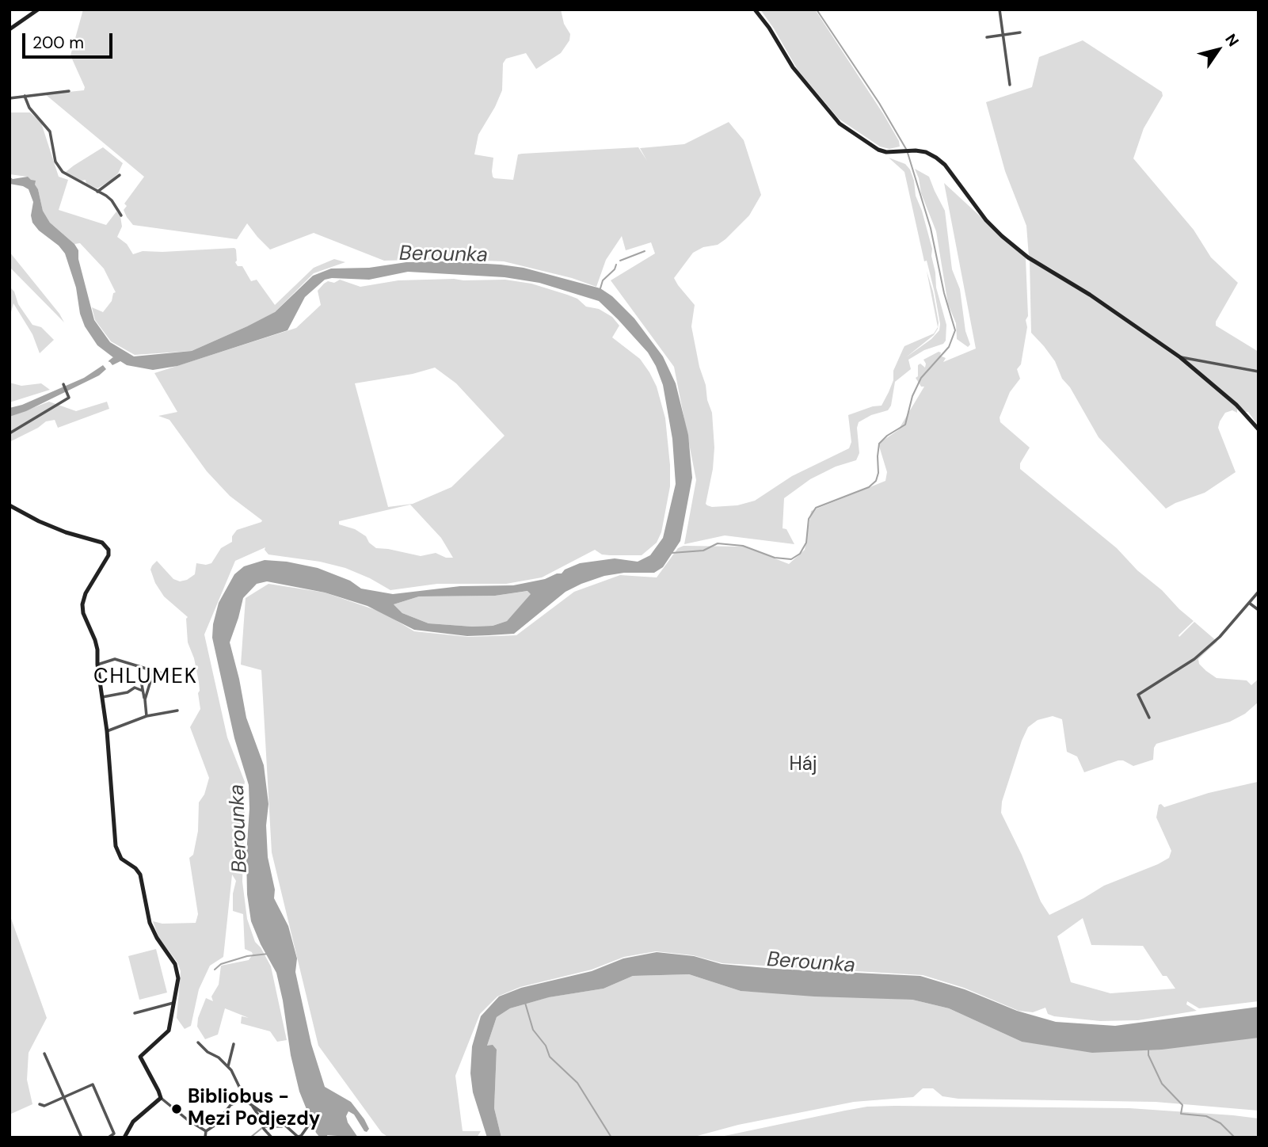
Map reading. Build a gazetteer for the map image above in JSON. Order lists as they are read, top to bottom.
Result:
{
  "districts": ["CHLUMEK"],
  "water": ["Berounka"],
  "parks": ["Háj"],
  "places": ["Bibliobus - Mezi Podjezdy"],
  "scale_bar": "200 m",
  "north": "top right"
}
